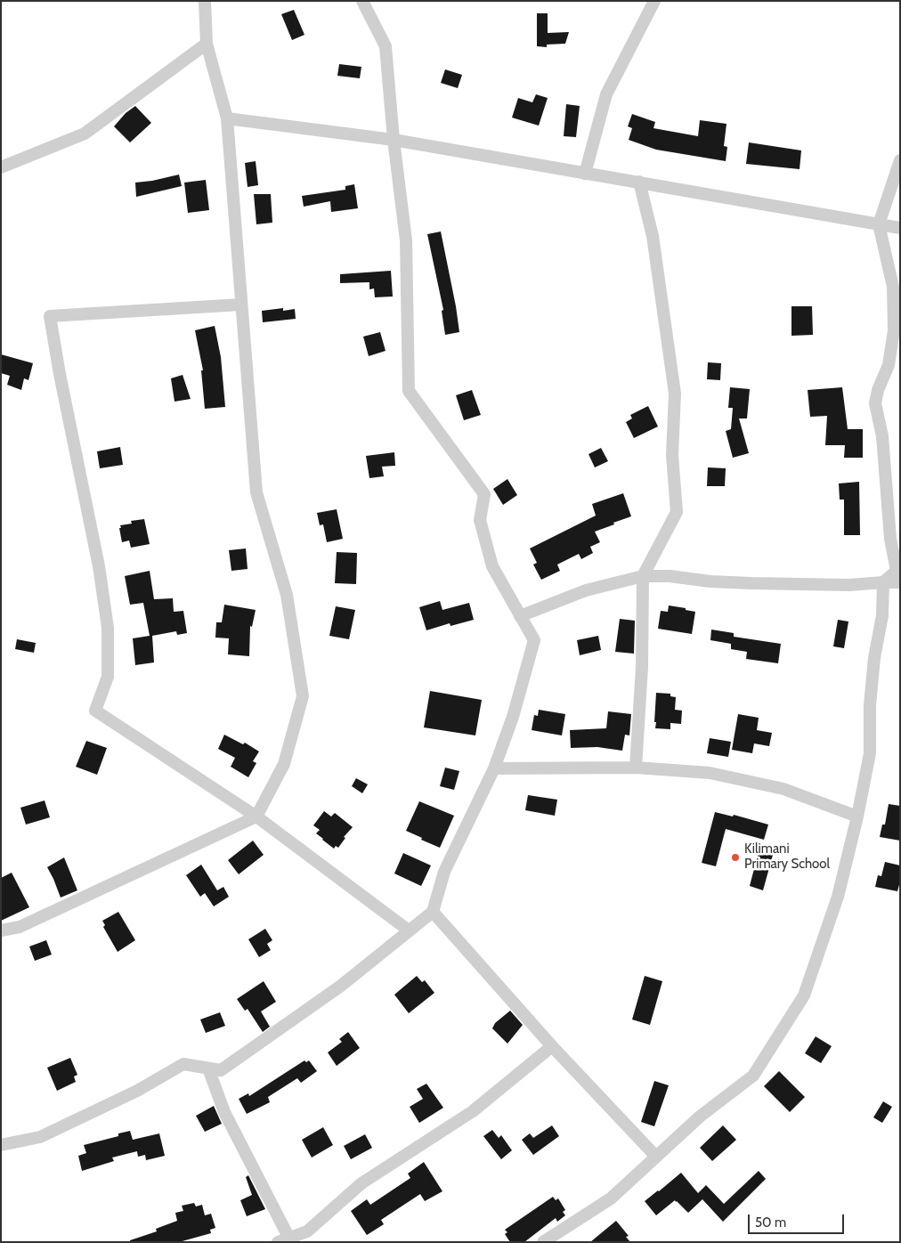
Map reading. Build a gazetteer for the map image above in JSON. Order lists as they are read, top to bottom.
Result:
{
  "places": ["Kilimani Primary School"],
  "scale_bar": "50 m"
}
